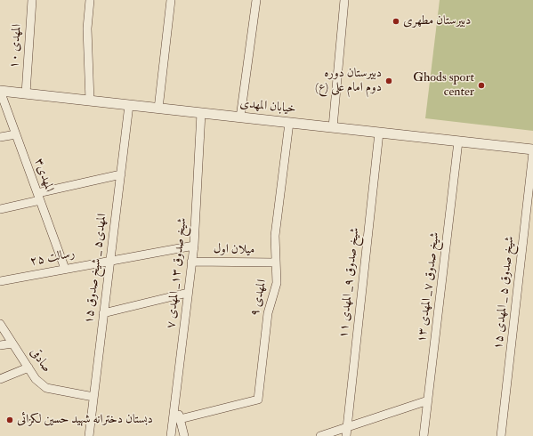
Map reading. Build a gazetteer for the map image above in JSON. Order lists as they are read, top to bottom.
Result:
{
  "streets": {
    "street": [
      "المهدی ۱۰",
      "خیابان المهدی",
      "المهدی۳",
      "میلان اول",
      "رسالت ۲۵",
      "المهدی۵ _ شیخ صدوق ۱۵",
      "شیخ صدوق ۱۳_ المهدی ۷",
      "شیخ صدوق ۹_ المهدی ۱۱",
      "شیخ صدوق ۷_ المهدی ۱۳",
      "شیخ صدوق ۵ _ المهدی ۱۵",
      "المهدی ۹",
      "صادقی"
    ]
  },
  "crossings": [
    ["المهدی ۱۰", "خیابان المهدی"],
    ["خیابان المهدی", "المهدی۳"],
    ["خیابان المهدی", "المهدی۵ _ شیخ صدوق ۱۵"],
    ["خیابان المهدی", "شیخ صدوق ۱۳_ المهدی ۷"],
    ["خیابان المهدی", "شیخ صدوق ۹_ المهدی ۱۱"],
    ["خیابان المهدی", "شیخ صدوق ۷_ المهدی ۱۳"],
    ["خیابان المهدی", "شیخ صدوق ۵ _ المهدی ۱۵"],
    ["خیابان المهدی", "المهدی ۹"],
    ["المهدی۳", "رسالت ۲۵"],
    ["میلان اول", "شیخ صدوق ۱۳_ المهدی ۷"],
    ["میلان اول", "المهدی ۹"],
    ["رسالت ۲۵", "المهدی۵ _ شیخ صدوق ۱۵"],
    ["رسالت ۲۵", "شیخ صدوق ۱۳_ المهدی ۷"],
    ["المهدی۵ _ شیخ صدوق ۱۵", "صادقی"]
  ],
  "places": [
    "دبیرستان مطهری",
    "دبیرستان دوره دوم امام علی (ع)",
    "Ghods sport center",
    "دبستان دخترانه شهید حسین لکزائی"
  ]
}
